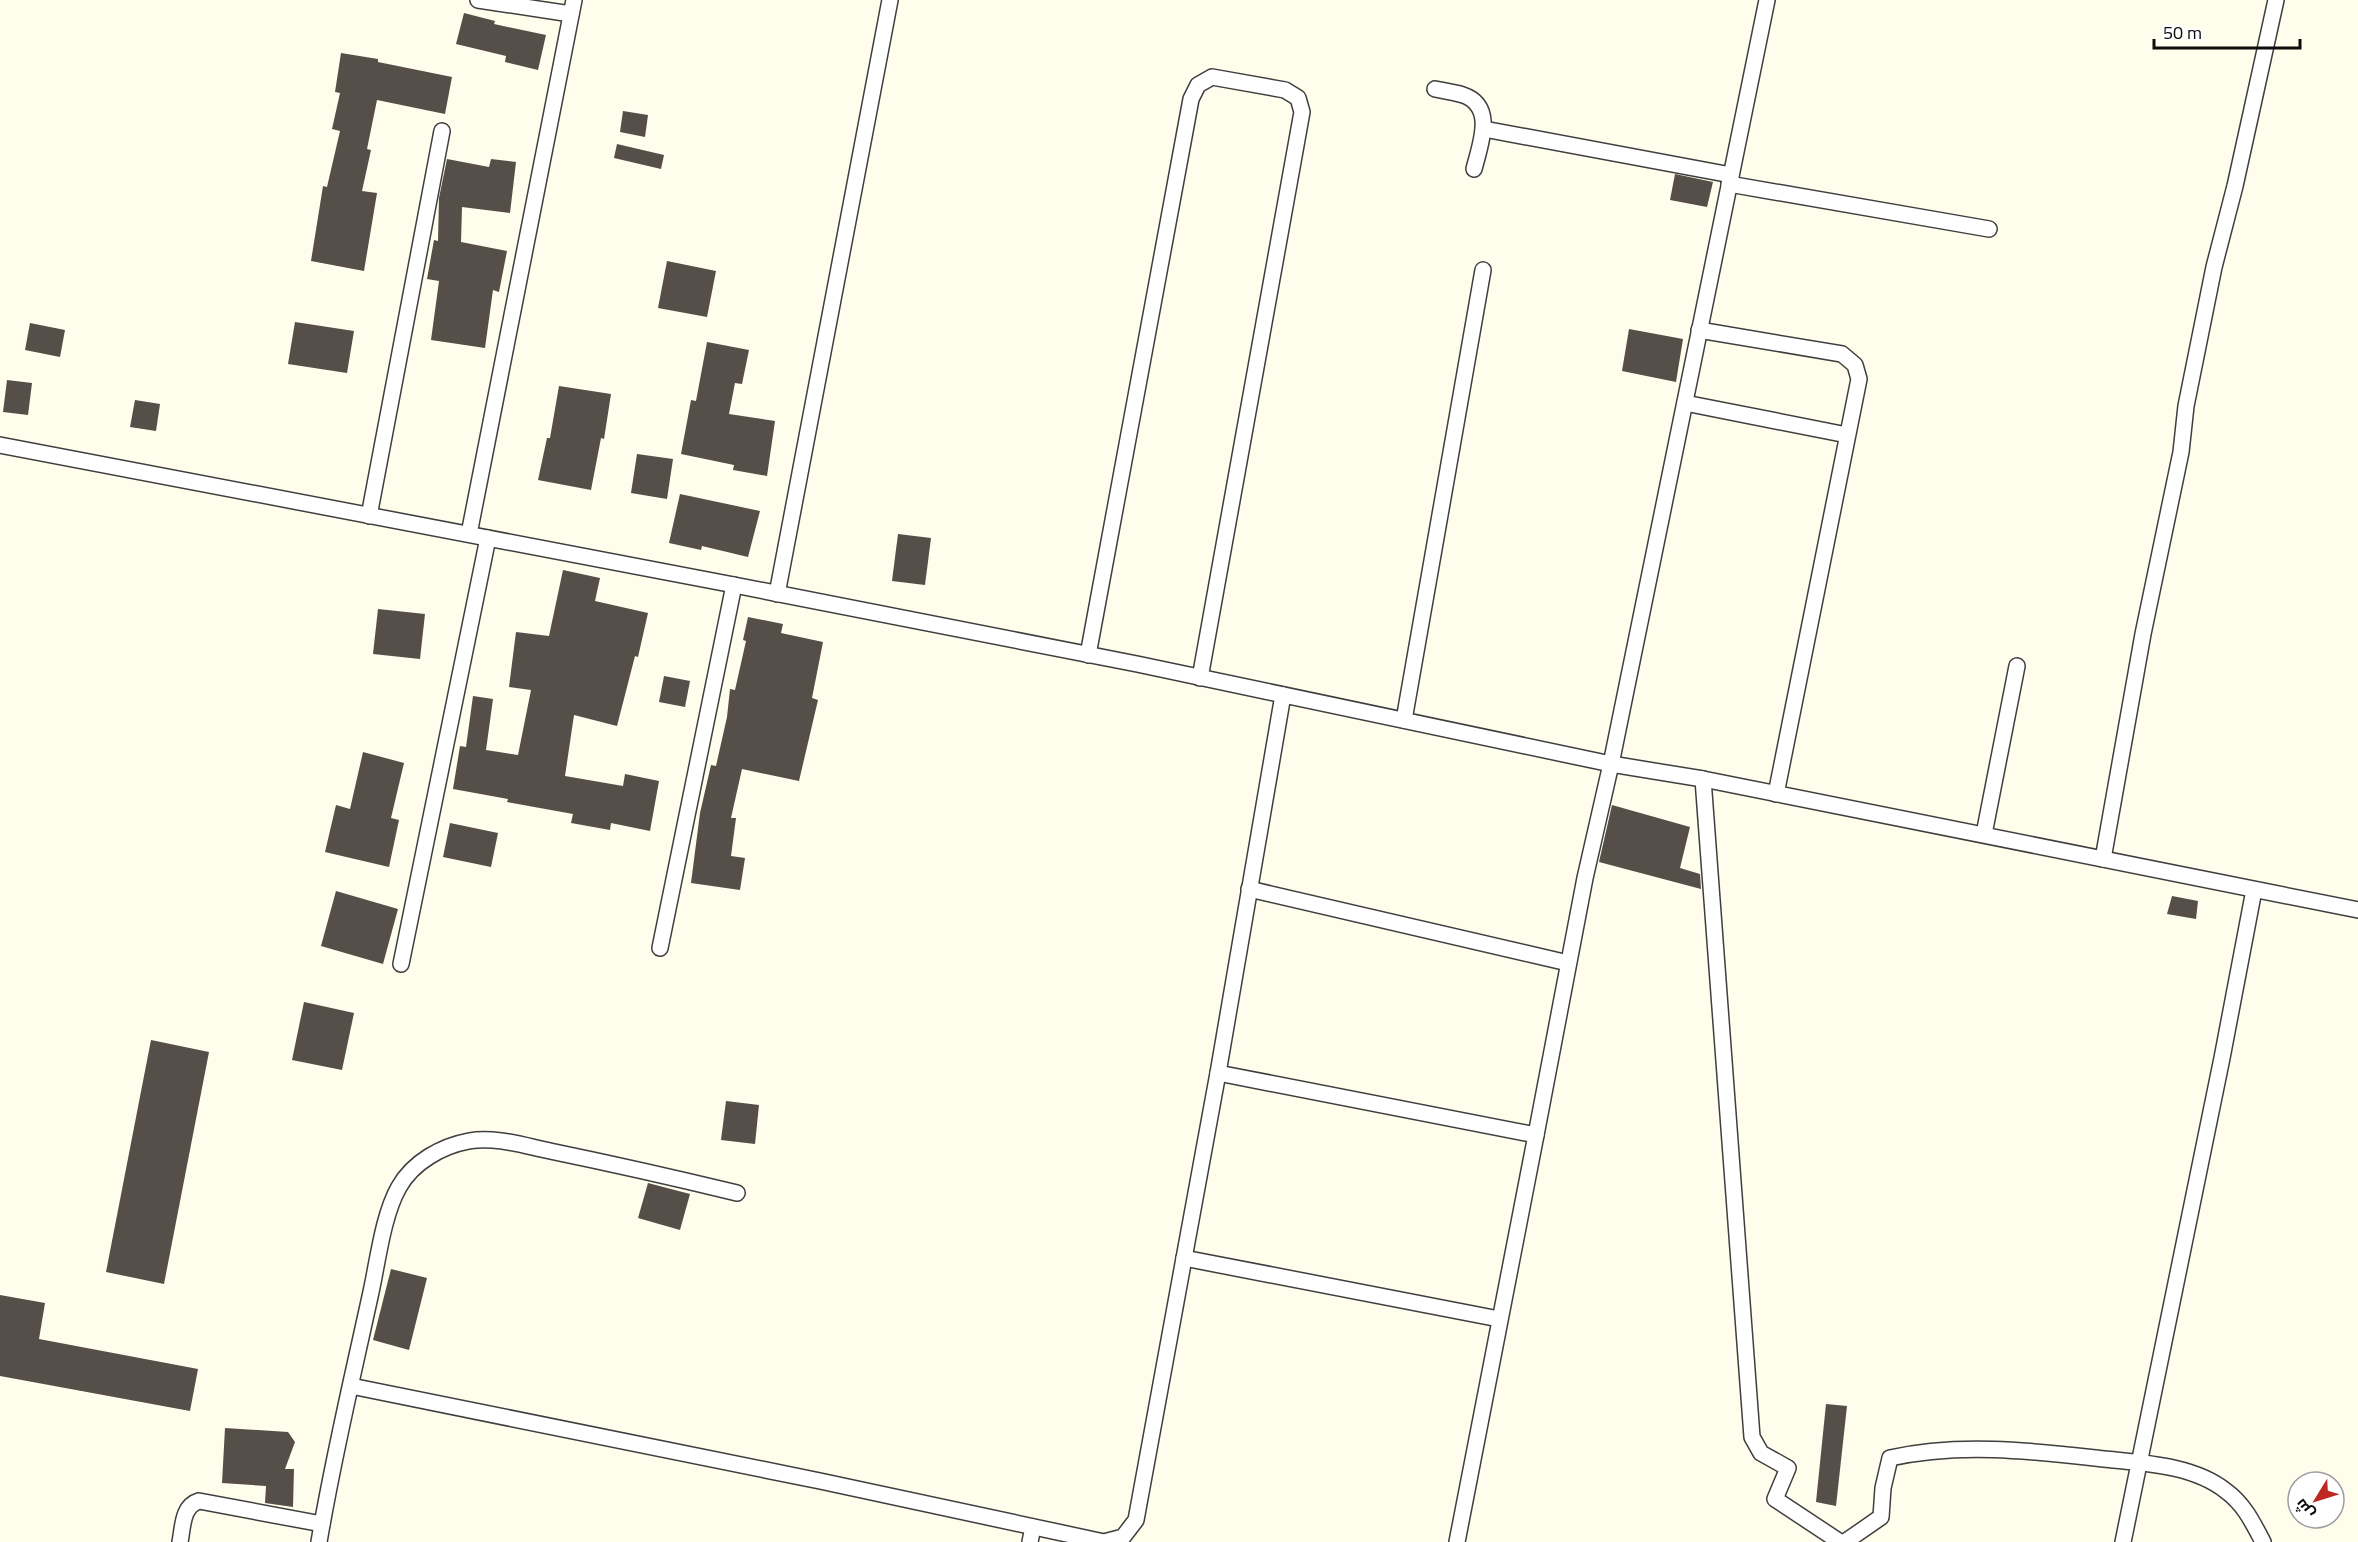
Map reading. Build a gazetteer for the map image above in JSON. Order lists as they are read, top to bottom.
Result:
{
  "scale_bar": "50 m",
  "north": "bottom left"
}
